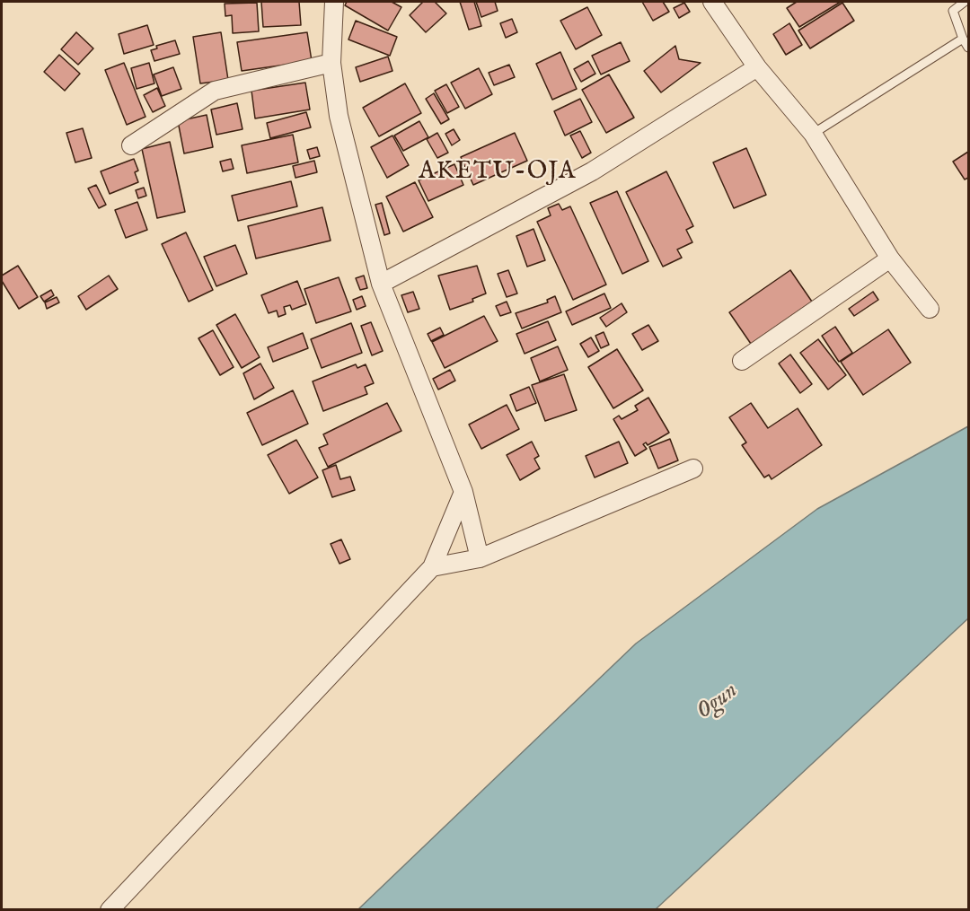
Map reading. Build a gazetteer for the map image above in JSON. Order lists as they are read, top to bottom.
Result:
{
  "districts": ["AKETU-OJA"],
  "water": ["Ogun"]
}
